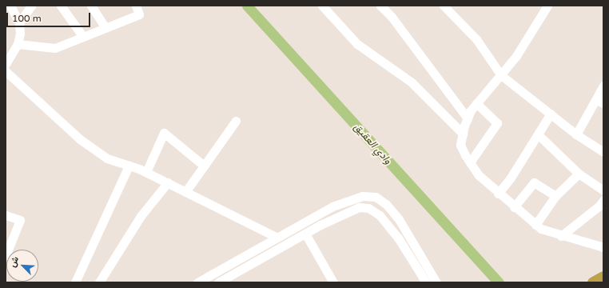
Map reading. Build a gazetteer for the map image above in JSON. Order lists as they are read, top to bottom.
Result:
{
  "water": ["وادي العقيق"],
  "scale_bar": "100 m",
  "north": "top left"
}
